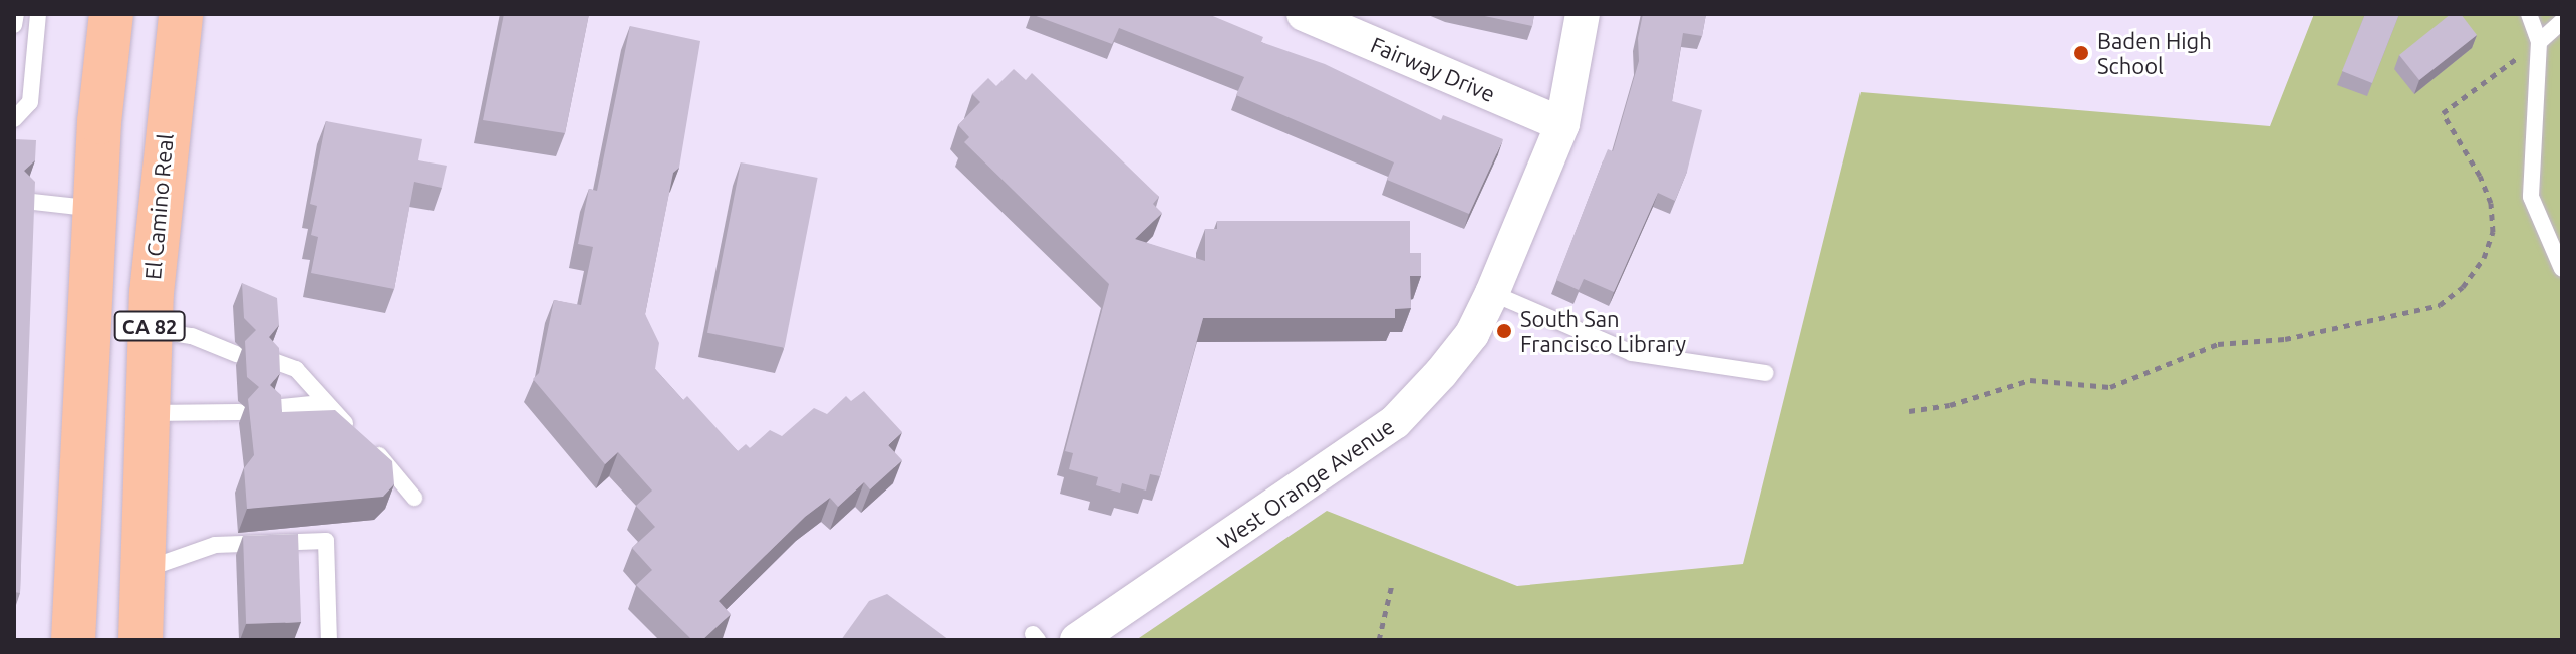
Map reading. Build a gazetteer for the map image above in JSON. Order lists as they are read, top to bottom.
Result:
{
  "streets": {
    "main road": ["El Camino Real", "CA 82"],
    "street": ["Fairway Drive", "West Orange Avenue"]
  },
  "crossings": [
    ["Fairway Drive", "West Orange Avenue"]
  ],
  "places": ["Baden High School", "South San Francisco Library"]
}
